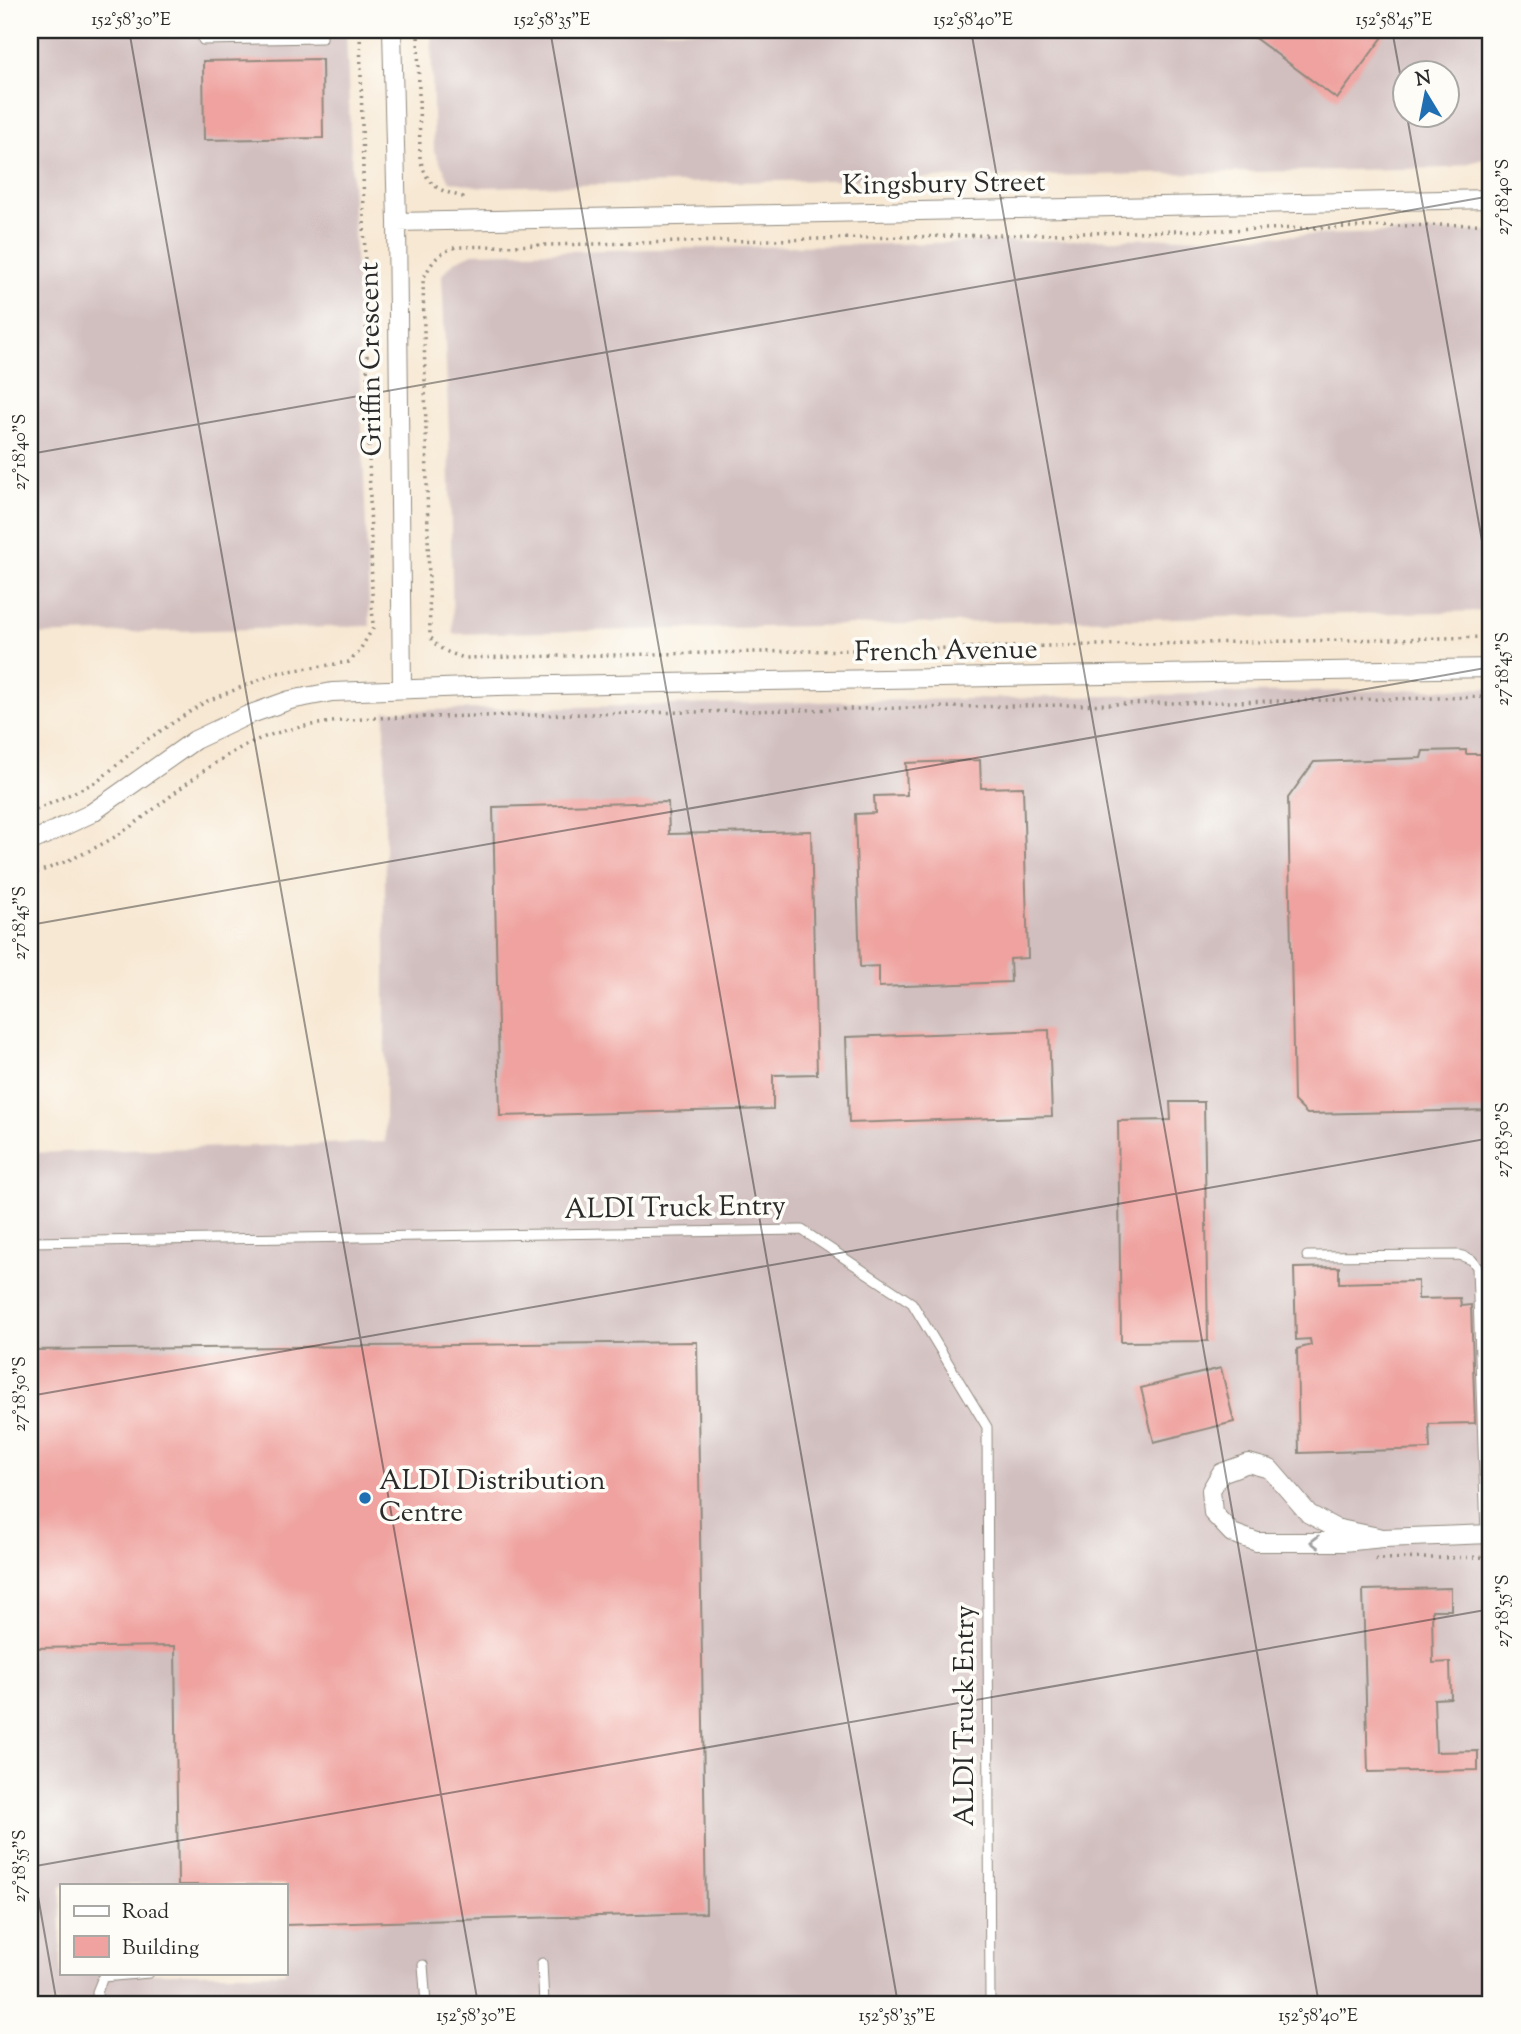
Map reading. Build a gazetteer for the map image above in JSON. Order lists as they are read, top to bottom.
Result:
{
  "streets": {
    "street": ["Kingsbury Street", "Griffin Crescent", "French Avenue"],
    "lane": ["ALDI Truck Entry"]
  },
  "crossings": [
    ["Kingsbury Street", "Griffin Crescent"],
    ["Griffin Crescent", "French Avenue"]
  ],
  "places": ["ALDI Distribution Centre"],
  "legend": ["Road", "Building"],
  "north": "top",
  "coordinates": [
    "152°58'30\"E",
    "152°58'35\"E",
    "152°58'40\"E",
    "152°58'45\"E",
    "27°18'40\"S",
    "27°18'45\"S",
    "27°18'50\"S",
    "27°18'55\"S"
  ]
}
